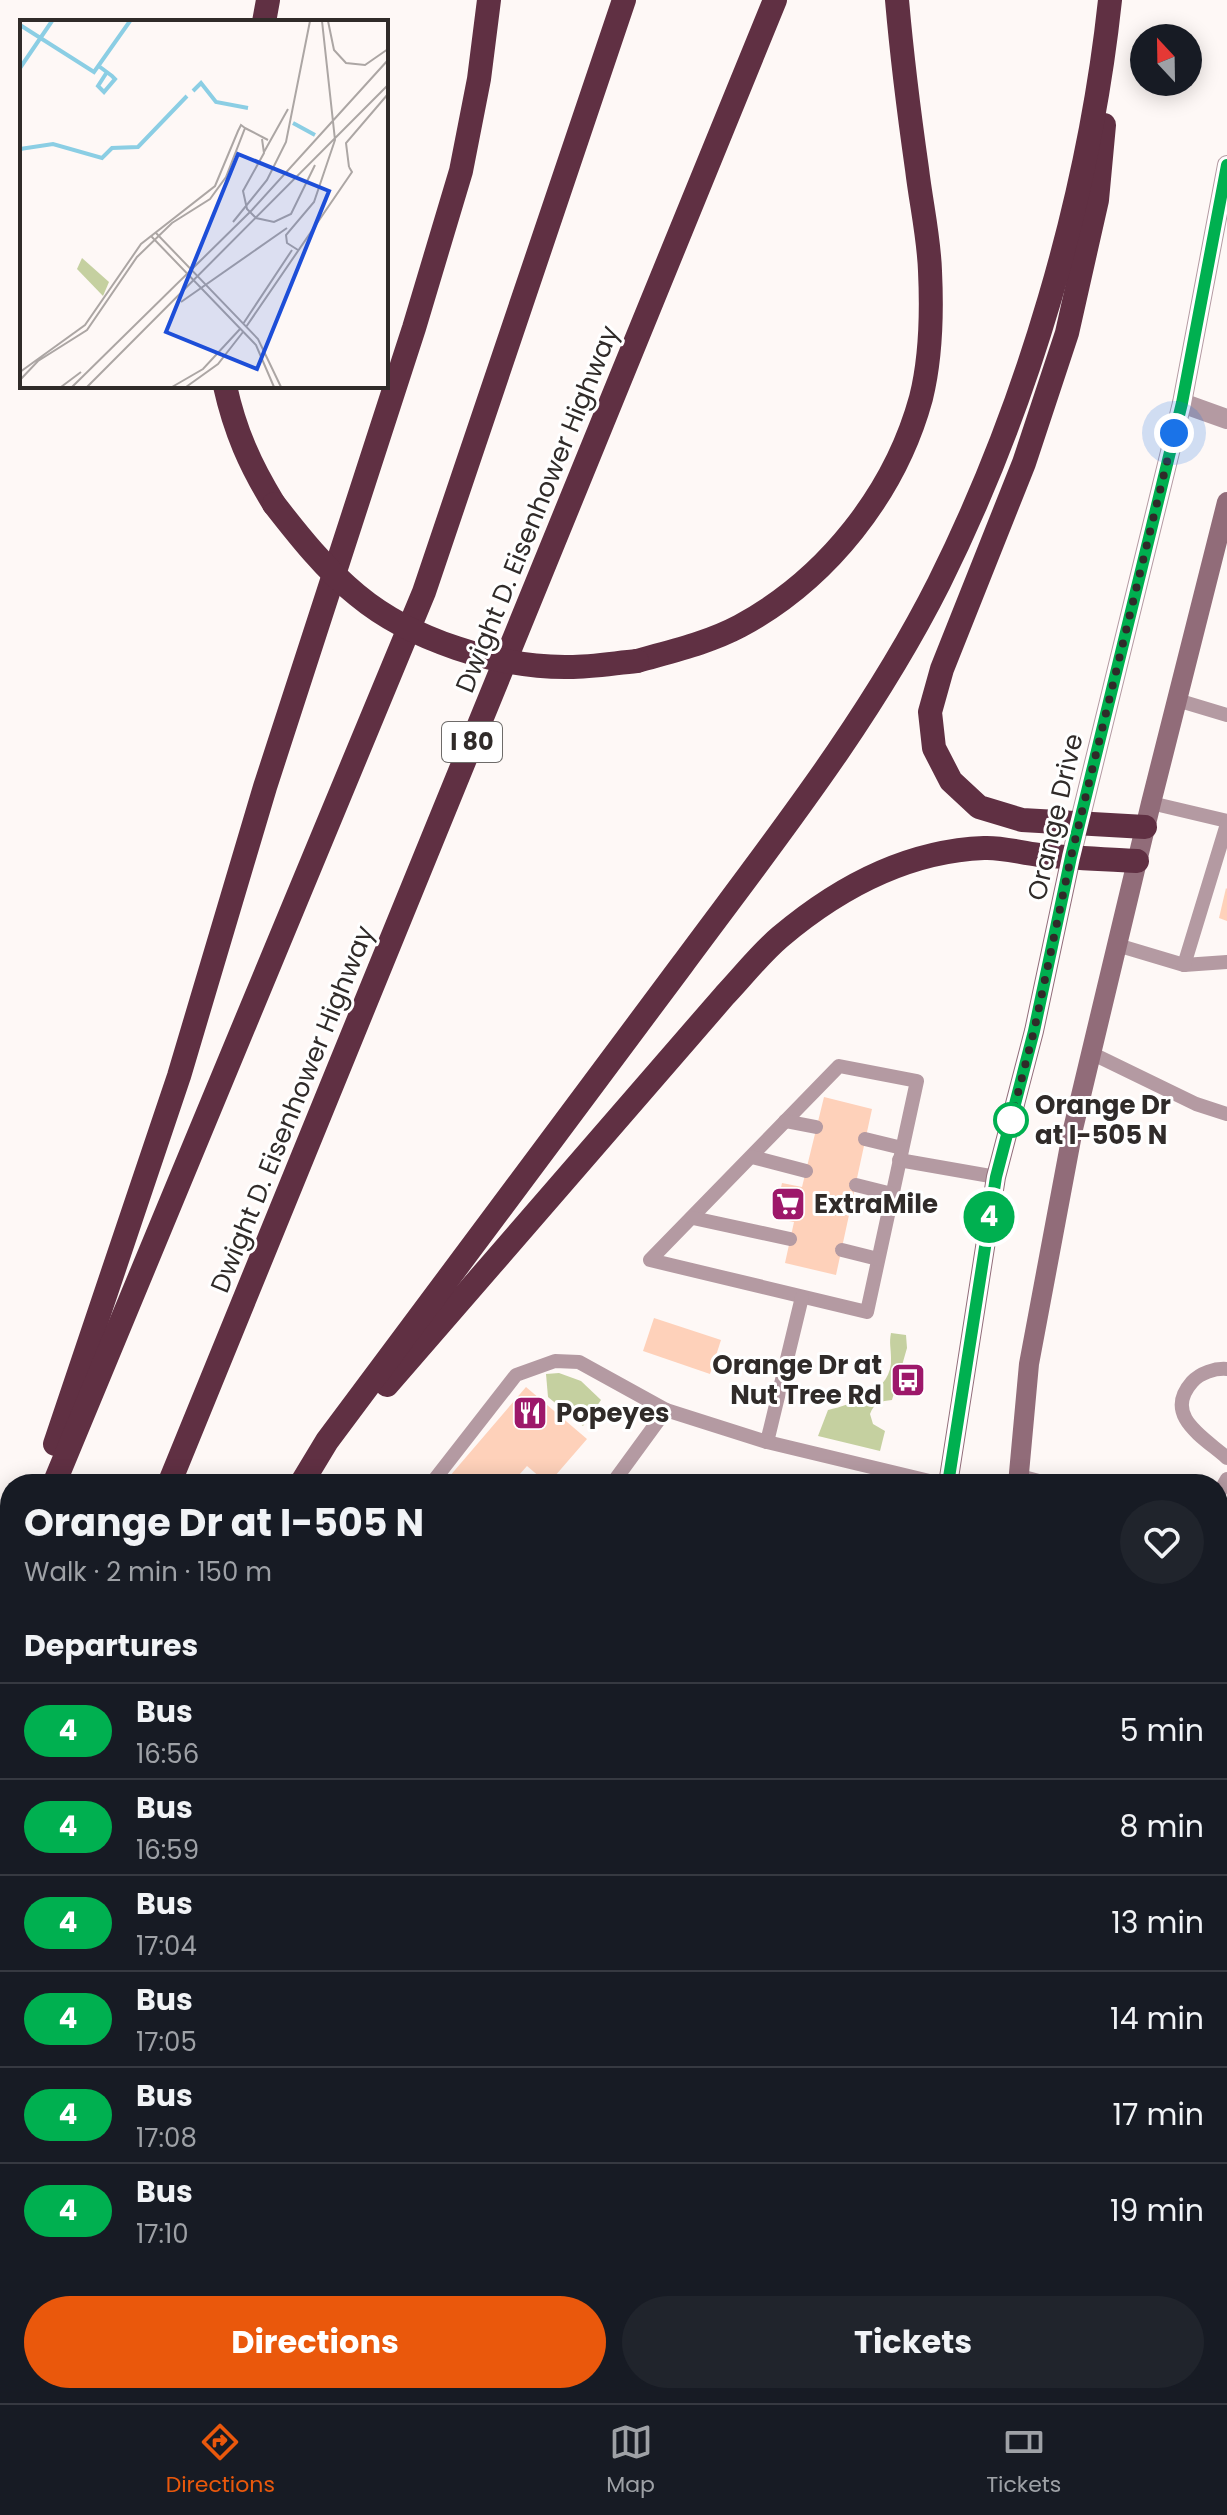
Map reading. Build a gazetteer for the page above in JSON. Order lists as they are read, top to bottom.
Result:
{
  "streets": {
    "highway": ["Dwight D. Eisenhower Highway", "I 80"],
    "main road": ["Orange Drive"]
  },
  "places": {
    "other": ["Orange Dr at I-505 N"],
    "supermarket": ["ExtraMile"],
    "bus stop": ["Orange Dr at Nut Tree Rd"],
    "restaurant": ["Popeyes"]
  },
  "lines": ["bus line 4"],
  "north": "top",
  "page": {
    "on_map": "4",
    "heading": [
      ["Orange Dr at I-505 N", "Walk · 2 min · 150 m"],
      "Departures"
    ],
    "list": [
      {
        "mark": "4",
        "name": "Bus",
        "note": "16:56",
        "value": "5 min"
      },
      {
        "mark": "4",
        "name": "Bus",
        "note": "16:59",
        "value": "8 min"
      },
      {
        "mark": "4",
        "name": "Bus",
        "note": "17:04",
        "value": "13 min"
      },
      {
        "mark": "4",
        "name": "Bus",
        "note": "17:05",
        "value": "14 min"
      },
      {
        "mark": "4",
        "name": "Bus",
        "note": "17:08",
        "value": "17 min"
      },
      {
        "mark": "4",
        "name": "Bus",
        "note": "17:10",
        "value": "19 min"
      }
    ],
    "buttons": ["Directions", "Tickets"],
    "tabs": ["Directions", "Map", "Tickets"]
  }
}
